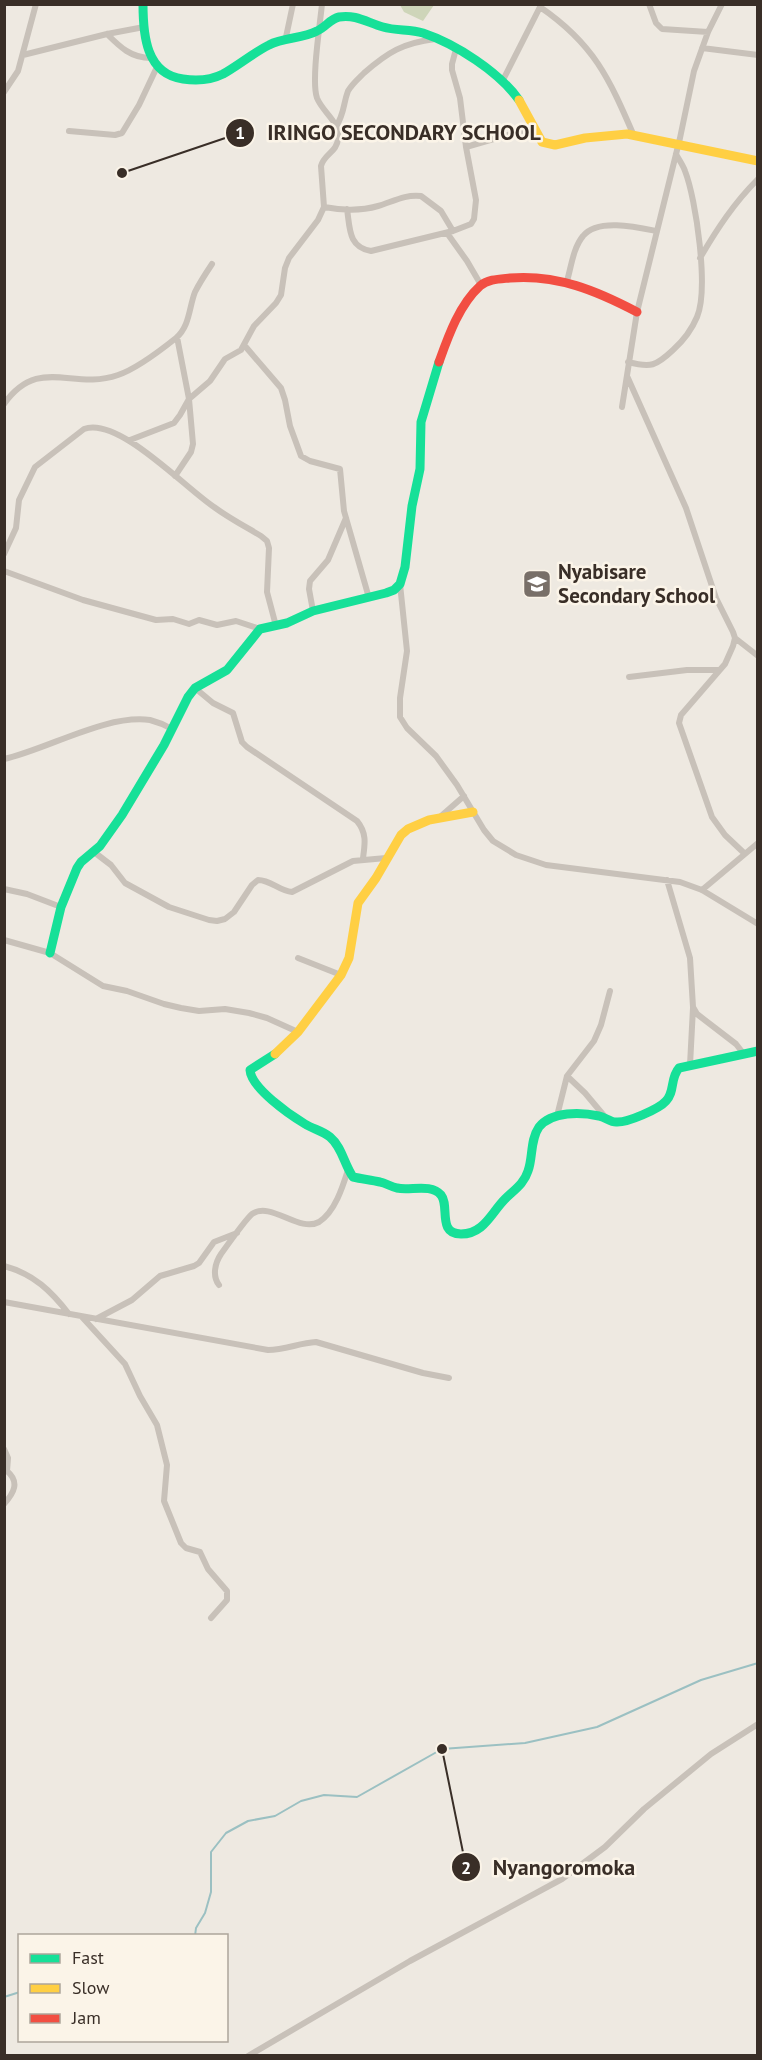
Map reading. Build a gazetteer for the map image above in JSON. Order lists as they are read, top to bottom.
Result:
{
  "places": {
    "other": ["IRINGO SECONDARY SCHOOL", "Nyangoromoka"],
    "school or university": ["Nyabisare Secondary School"]
  },
  "legend": ["Fast", "Slow", "Jam"]
}
